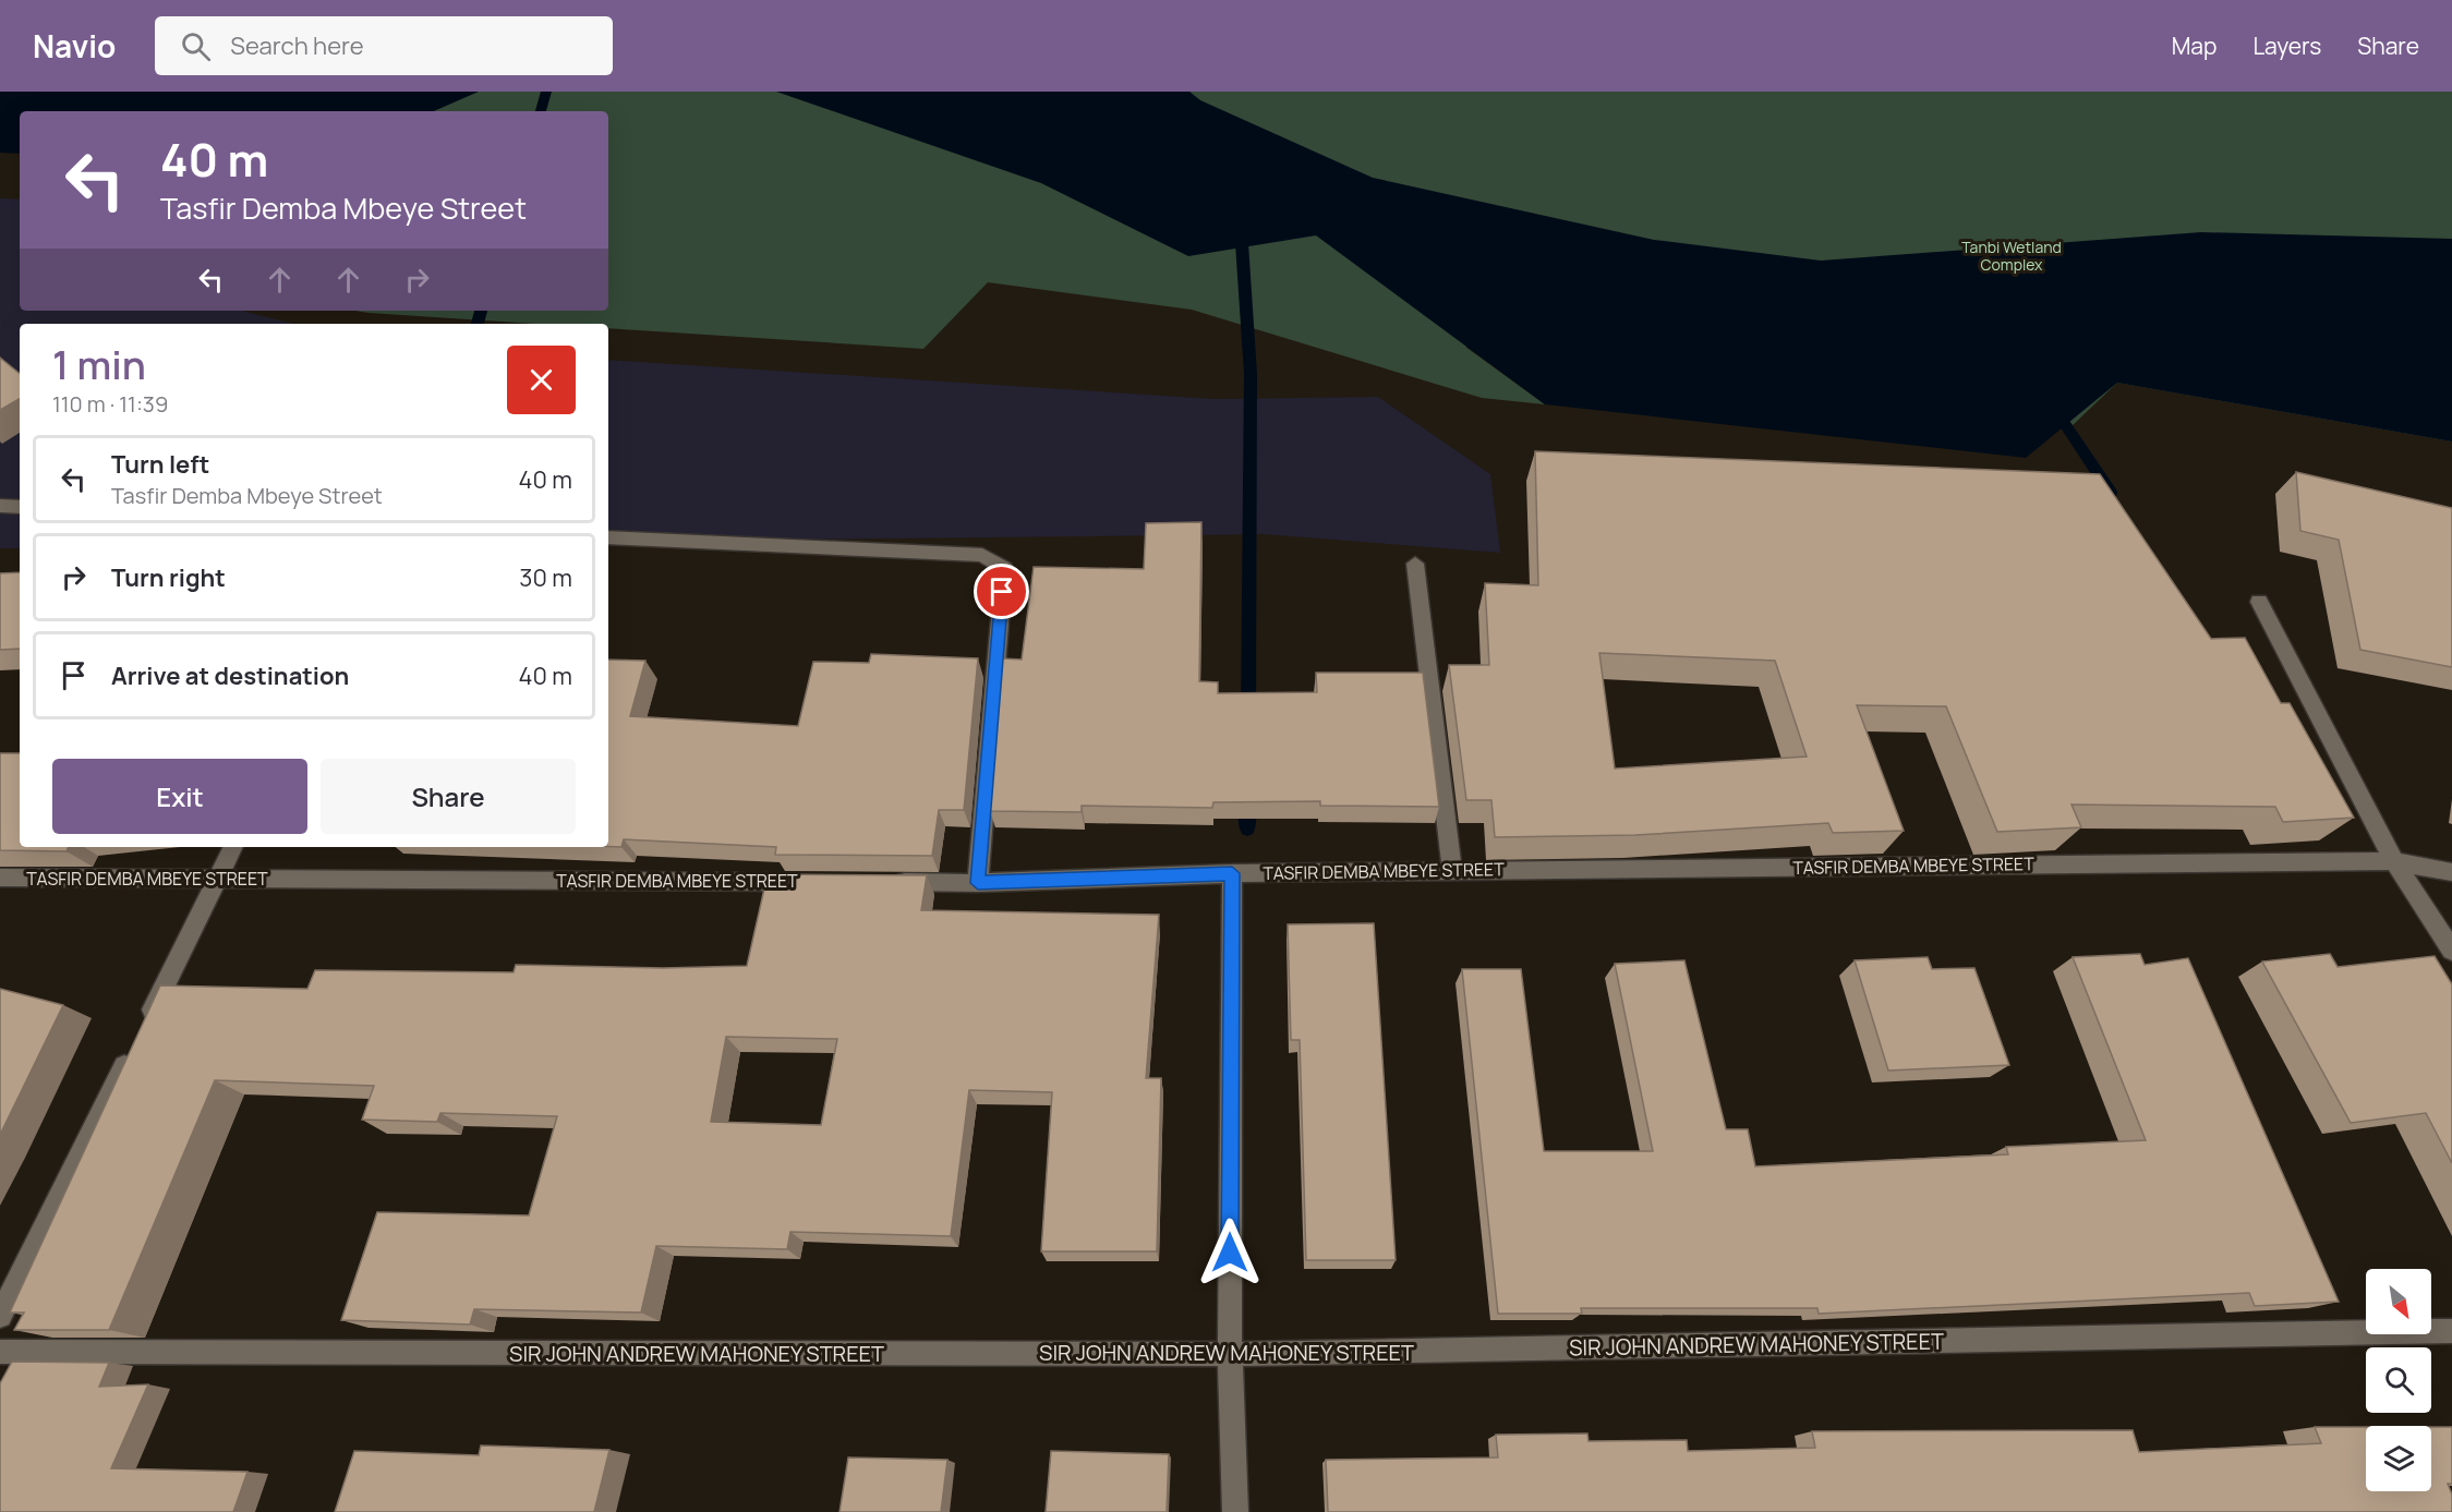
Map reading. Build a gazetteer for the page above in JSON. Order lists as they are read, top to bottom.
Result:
{
  "streets": {
    "street": ["TASFIR DEMBA MBEYE STREET", "SIR JOHN ANDREW MAHONEY STREET"]
  },
  "parks": ["Tanbi Wetland Complex"],
  "north": "bottom right",
  "page": {
    "header": "Navio",
    "search": "Search here",
    "nav": ["Map", "Layers", "Share"],
    "turn": ["40 m", "Tasfir Demba Mbeye Street"],
    "heading": ["1 min", "110 m · 11:39"],
    "list": [
      {
        "name": "Turn left",
        "note": "Tasfir Demba Mbeye Street",
        "value": "40 m"
      },
      {
        "name": "Turn right",
        "value": "30 m"
      },
      {
        "name": "Arrive at destination",
        "value": "40 m"
      }
    ],
    "buttons": ["Exit", "Share"]
  }
}
